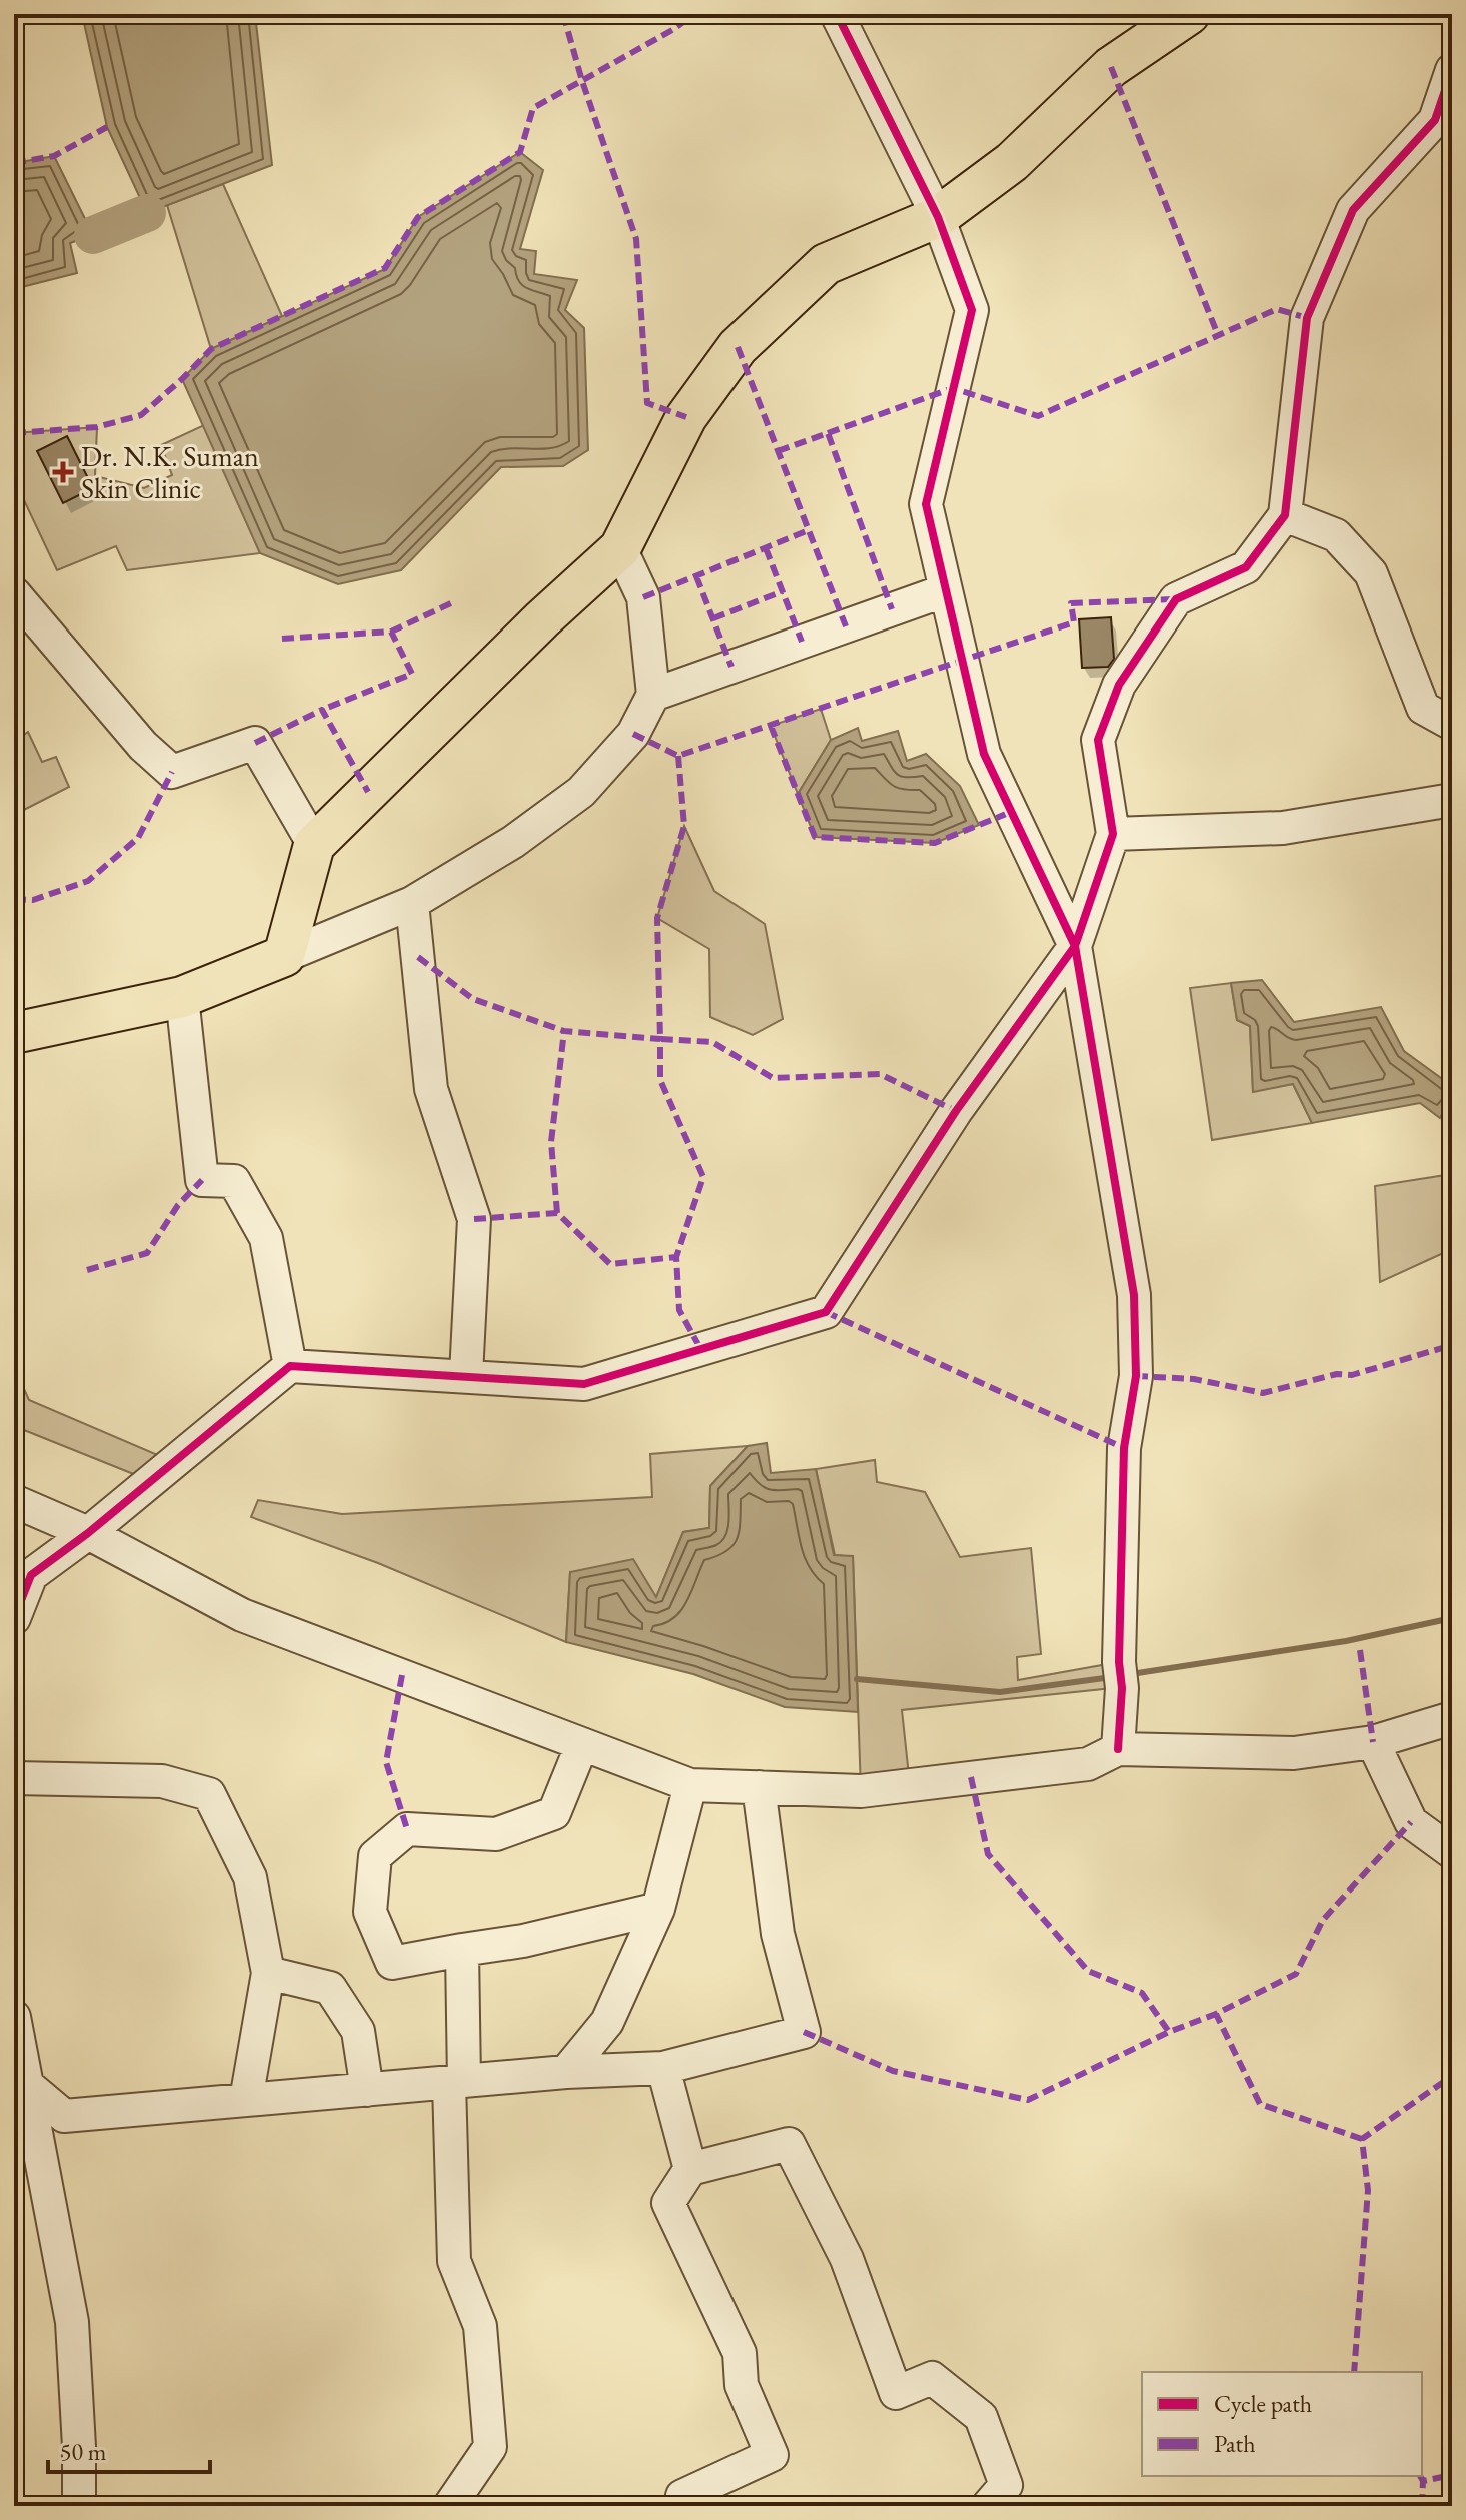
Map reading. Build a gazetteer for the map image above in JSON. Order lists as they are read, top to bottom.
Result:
{
  "places": {
    "health": ["Dr. N.K. Suman Skin Clinic"]
  },
  "legend": ["Cycle path", "Path"],
  "scale_bar": "50 m"
}
